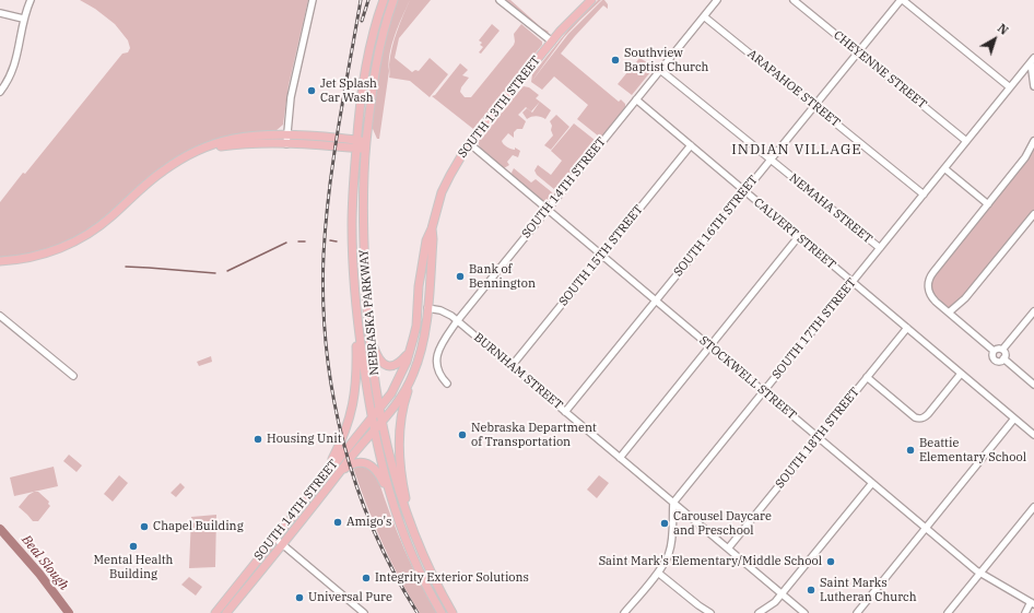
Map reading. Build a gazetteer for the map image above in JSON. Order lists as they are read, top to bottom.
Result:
{
  "streets": {
    "main road": ["SOUTH 13TH STREET", "SOUTH 14TH STREET", "NEBRASKA PARKWAY"],
    "street": [
      "CHEYENNE STREET",
      "ARAPAHOE STREET",
      "NEMAHA STREET",
      "SOUTH 16TH STREET",
      "CALVERT STREET",
      "SOUTH 15TH STREET",
      "SOUTH 17TH STREET",
      "BURNHAM STREET",
      "STOCKWELL STREET",
      "SOUTH 18TH STREET"
    ]
  },
  "crossings": [
    ["CHEYENNE STREET", "SOUTH 16TH STREET"],
    ["CHEYENNE STREET", "SOUTH 17TH STREET"],
    ["ARAPAHOE STREET", "SOUTH 14TH STREET"],
    ["ARAPAHOE STREET", "SOUTH 16TH STREET"],
    ["ARAPAHOE STREET", "SOUTH 17TH STREET"],
    ["SOUTH 13TH STREET", "SOUTH 14TH STREET"],
    ["SOUTH 13TH STREET", "NEBRASKA PARKWAY"],
    ["SOUTH 13TH STREET", "BURNHAM STREET"],
    ["SOUTH 13TH STREET", "STOCKWELL STREET"],
    ["SOUTH 14TH STREET", "NEMAHA STREET"],
    ["SOUTH 14TH STREET", "CALVERT STREET"],
    ["SOUTH 14TH STREET", "NEBRASKA PARKWAY"],
    ["SOUTH 14TH STREET", "BURNHAM STREET"],
    ["SOUTH 14TH STREET", "STOCKWELL STREET"],
    ["NEMAHA STREET", "SOUTH 16TH STREET"],
    ["NEMAHA STREET", "SOUTH 17TH STREET"],
    ["SOUTH 16TH STREET", "CALVERT STREET"],
    ["SOUTH 16TH STREET", "BURNHAM STREET"],
    ["SOUTH 16TH STREET", "STOCKWELL STREET"],
    ["CALVERT STREET", "SOUTH 15TH STREET"],
    ["CALVERT STREET", "SOUTH 17TH STREET"],
    ["CALVERT STREET", "SOUTH 18TH STREET"],
    ["SOUTH 15TH STREET", "BURNHAM STREET"],
    ["SOUTH 15TH STREET", "STOCKWELL STREET"],
    ["SOUTH 17TH STREET", "BURNHAM STREET"],
    ["SOUTH 17TH STREET", "STOCKWELL STREET"],
    ["BURNHAM STREET", "SOUTH 18TH STREET"],
    ["STOCKWELL STREET", "SOUTH 18TH STREET"]
  ],
  "districts": ["INDIAN VILLAGE"],
  "water": ["Beal Slough"],
  "places": [
    "Southview Baptist Church",
    "Jet Splash Car Wash",
    "Bank of Bennington",
    "Nebraska Department of Transportation",
    "Housing Unit",
    "Beattie Elementary School",
    "Amigo's",
    "Carousel Daycare and Preschool",
    "Chapel Building",
    "Mental Health Building",
    "Saint Mark's Elementary/Middle School",
    "Integrity Exterior Solutions",
    "Saint Marks Lutheran Church",
    "Universal Pure"
  ],
  "north": "top right"
}
